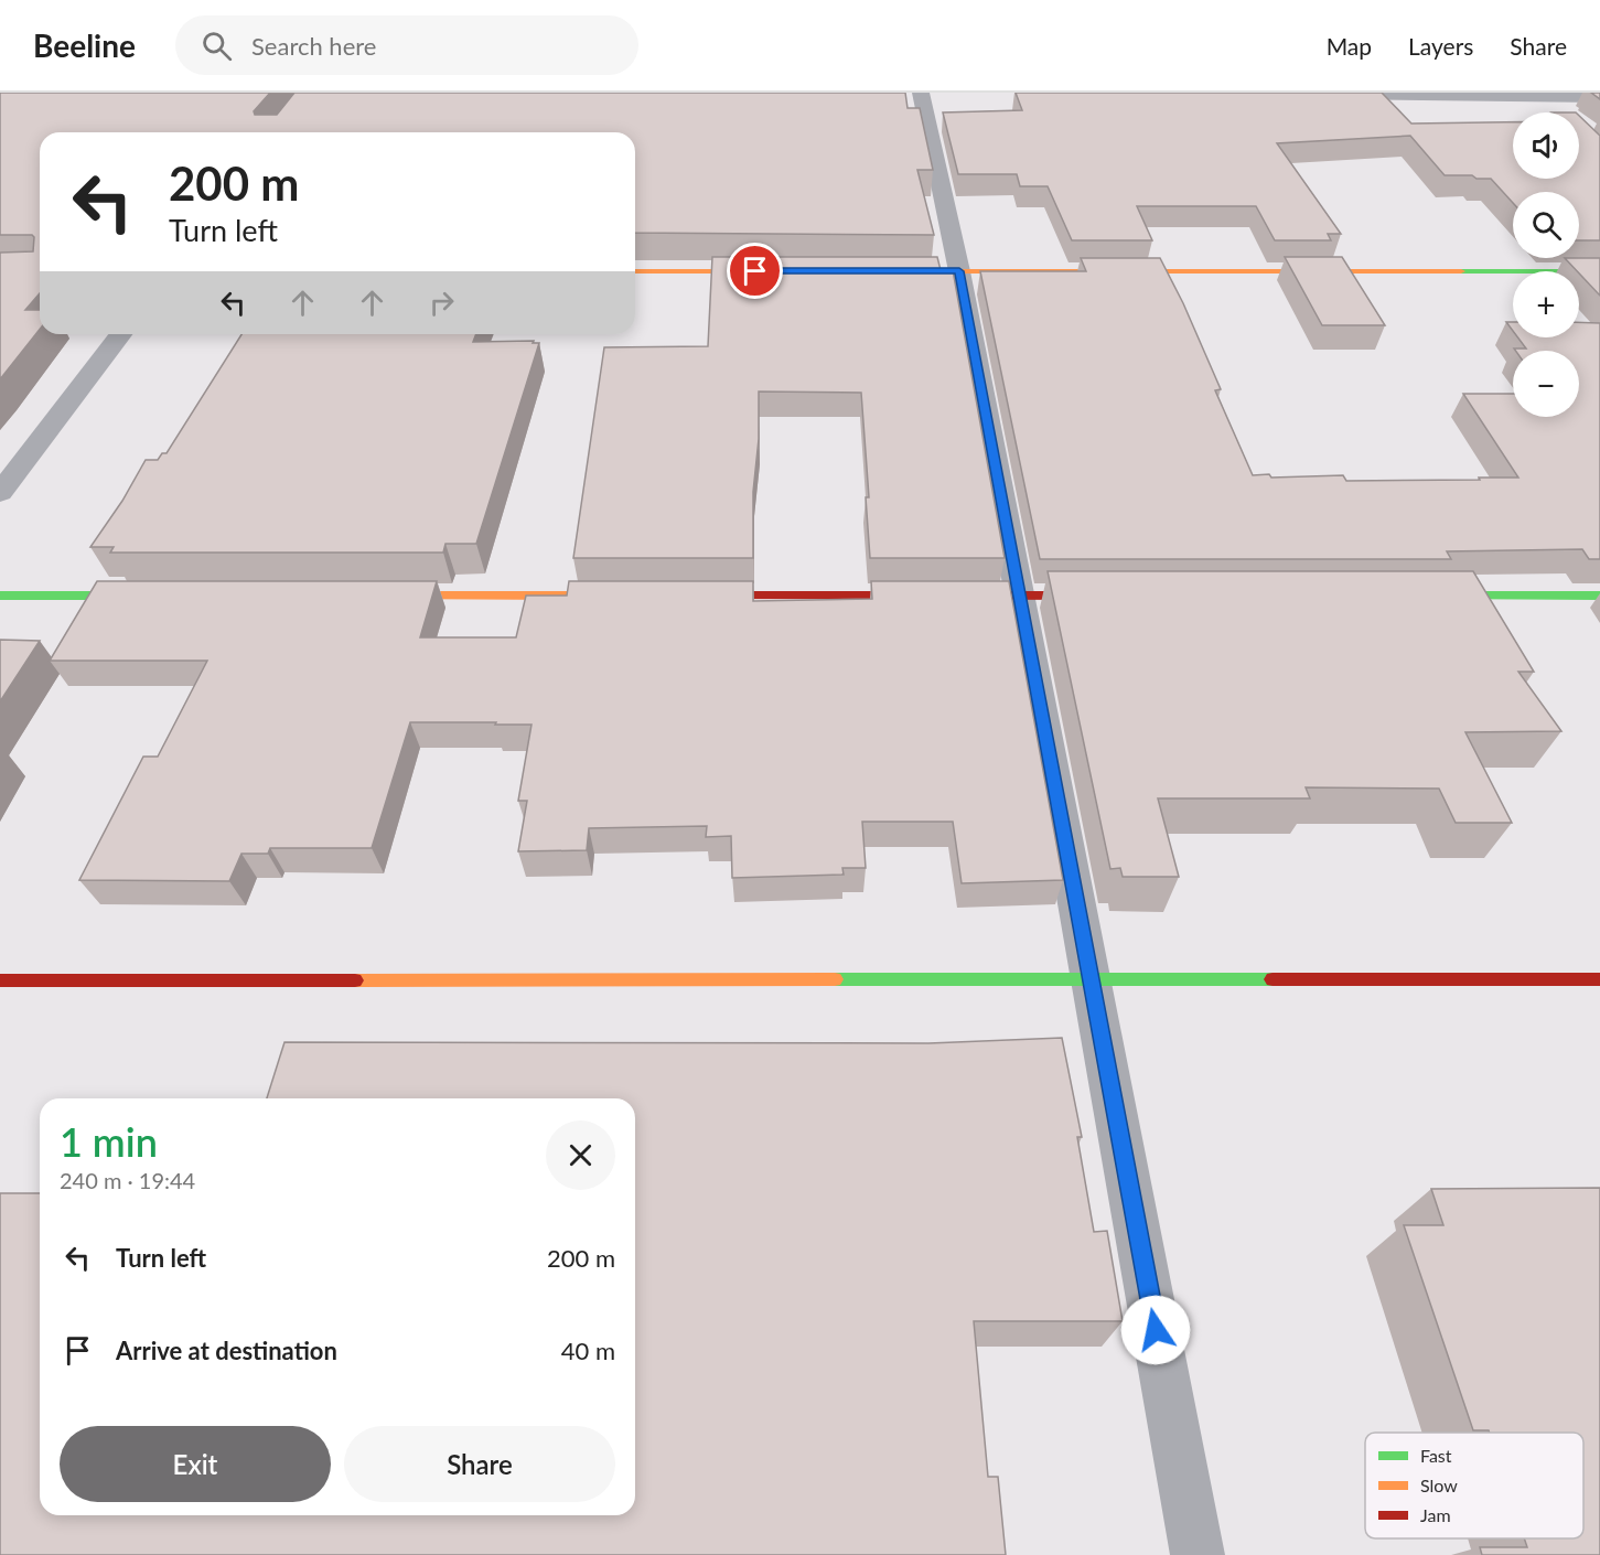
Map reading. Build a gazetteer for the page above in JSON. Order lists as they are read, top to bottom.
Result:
{
  "legend": ["Fast", "Slow", "Jam"],
  "page": {
    "header": "Beeline",
    "search": "Search here",
    "nav": ["Map", "Layers", "Share"],
    "map_buttons": ["+", "−"],
    "turn": ["200 m", "Turn left"],
    "heading": ["1 min", "240 m · 19:44"],
    "list": [
      {
        "name": "Turn left",
        "value": "200 m"
      },
      {
        "name": "Arrive at destination",
        "value": "40 m"
      }
    ],
    "buttons": ["Exit", "Share"]
  }
}
